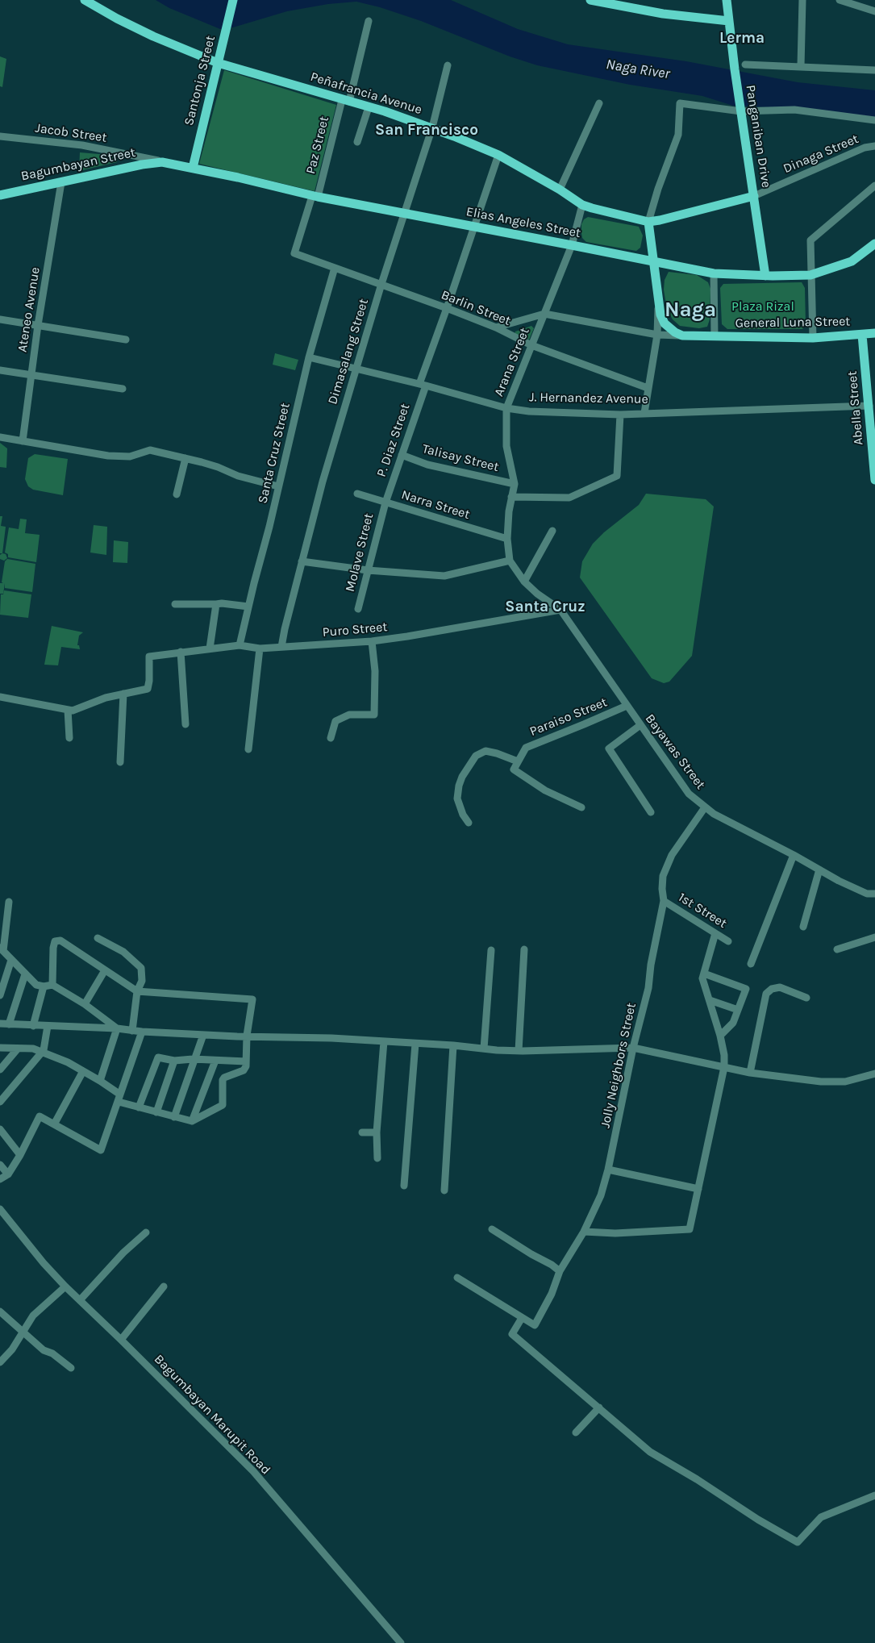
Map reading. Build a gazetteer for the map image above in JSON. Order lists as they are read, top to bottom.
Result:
{
  "streets": {
    "main road": [
      "Santonja Street",
      "Peñafrancia Avenue",
      "Panganiban Drive",
      "Bagumbayan Street",
      "Elias Angeles Street",
      "General Luna Street",
      "Abella Street"
    ],
    "street": [
      "Jacob Street",
      "Paz Street",
      "Dinaga Street",
      "Barlin Street",
      "Ateneo Avenue",
      "Dimasalang Street",
      "Arana Street",
      "J. Hernandez Avenue",
      "P. Diaz Street",
      "Santa Cruz Street",
      "Talisay Street",
      "Narra Street",
      "Molave Street",
      "Puro Street",
      "Paraiso Street",
      "Bayawas Street",
      "1st Street",
      "Jolly Neighbors Street",
      "Bagumbayan Marupit Road"
    ]
  },
  "crossings": [
    ["Santonja Street", "Peñafrancia Avenue"],
    ["Santonja Street", "Elias Angeles Street"],
    ["Peñafrancia Avenue", "Panganiban Drive"],
    ["Peñafrancia Avenue", "Paz Street"],
    ["Peñafrancia Avenue", "Dinaga Street"],
    ["Peñafrancia Avenue", "Dimasalang Street"],
    ["Peñafrancia Avenue", "Arana Street"],
    ["Peñafrancia Avenue", "P. Diaz Street"],
    ["Jacob Street", "Bagumbayan Street"],
    ["Jacob Street", "Elias Angeles Street"],
    ["Panganiban Drive", "Dinaga Street"],
    ["Panganiban Drive", "Elias Angeles Street"],
    ["Paz Street", "Elias Angeles Street"],
    ["Paz Street", "Barlin Street"],
    ["Bagumbayan Street", "Elias Angeles Street"],
    ["Bagumbayan Street", "Ateneo Avenue"],
    ["Elias Angeles Street", "Dimasalang Street"],
    ["Elias Angeles Street", "Arana Street"],
    ["Elias Angeles Street", "P. Diaz Street"],
    ["Barlin Street", "General Luna Street"],
    ["Barlin Street", "Dimasalang Street"],
    ["Barlin Street", "Arana Street"],
    ["Barlin Street", "P. Diaz Street"],
    ["Barlin Street", "Santa Cruz Street"],
    ["General Luna Street", "Arana Street"],
    ["General Luna Street", "Abella Street"],
    ["Dimasalang Street", "J. Hernandez Avenue"],
    ["Dimasalang Street", "Puro Street"],
    ["Arana Street", "J. Hernandez Avenue"],
    ["Arana Street", "Talisay Street"],
    ["Arana Street", "Narra Street"],
    ["Arana Street", "Puro Street"],
    ["Arana Street", "Bayawas Street"],
    ["J. Hernandez Avenue", "Abella Street"],
    ["J. Hernandez Avenue", "P. Diaz Street"],
    ["J. Hernandez Avenue", "Santa Cruz Street"],
    ["P. Diaz Street", "Talisay Street"],
    ["P. Diaz Street", "Narra Street"],
    ["P. Diaz Street", "Molave Street"],
    ["Santa Cruz Street", "Puro Street"],
    ["Narra Street", "Molave Street"],
    ["Puro Street", "Bayawas Street"],
    ["Paraiso Street", "Bayawas Street"],
    ["Bayawas Street", "Jolly Neighbors Street"],
    ["1st Street", "Jolly Neighbors Street"]
  ],
  "districts": [
    "Lerma",
    "San Francisco",
    "Naga",
    "Santa Cruz"
  ],
  "water": ["Naga River"],
  "parks": ["Plaza Rizal"]
}
